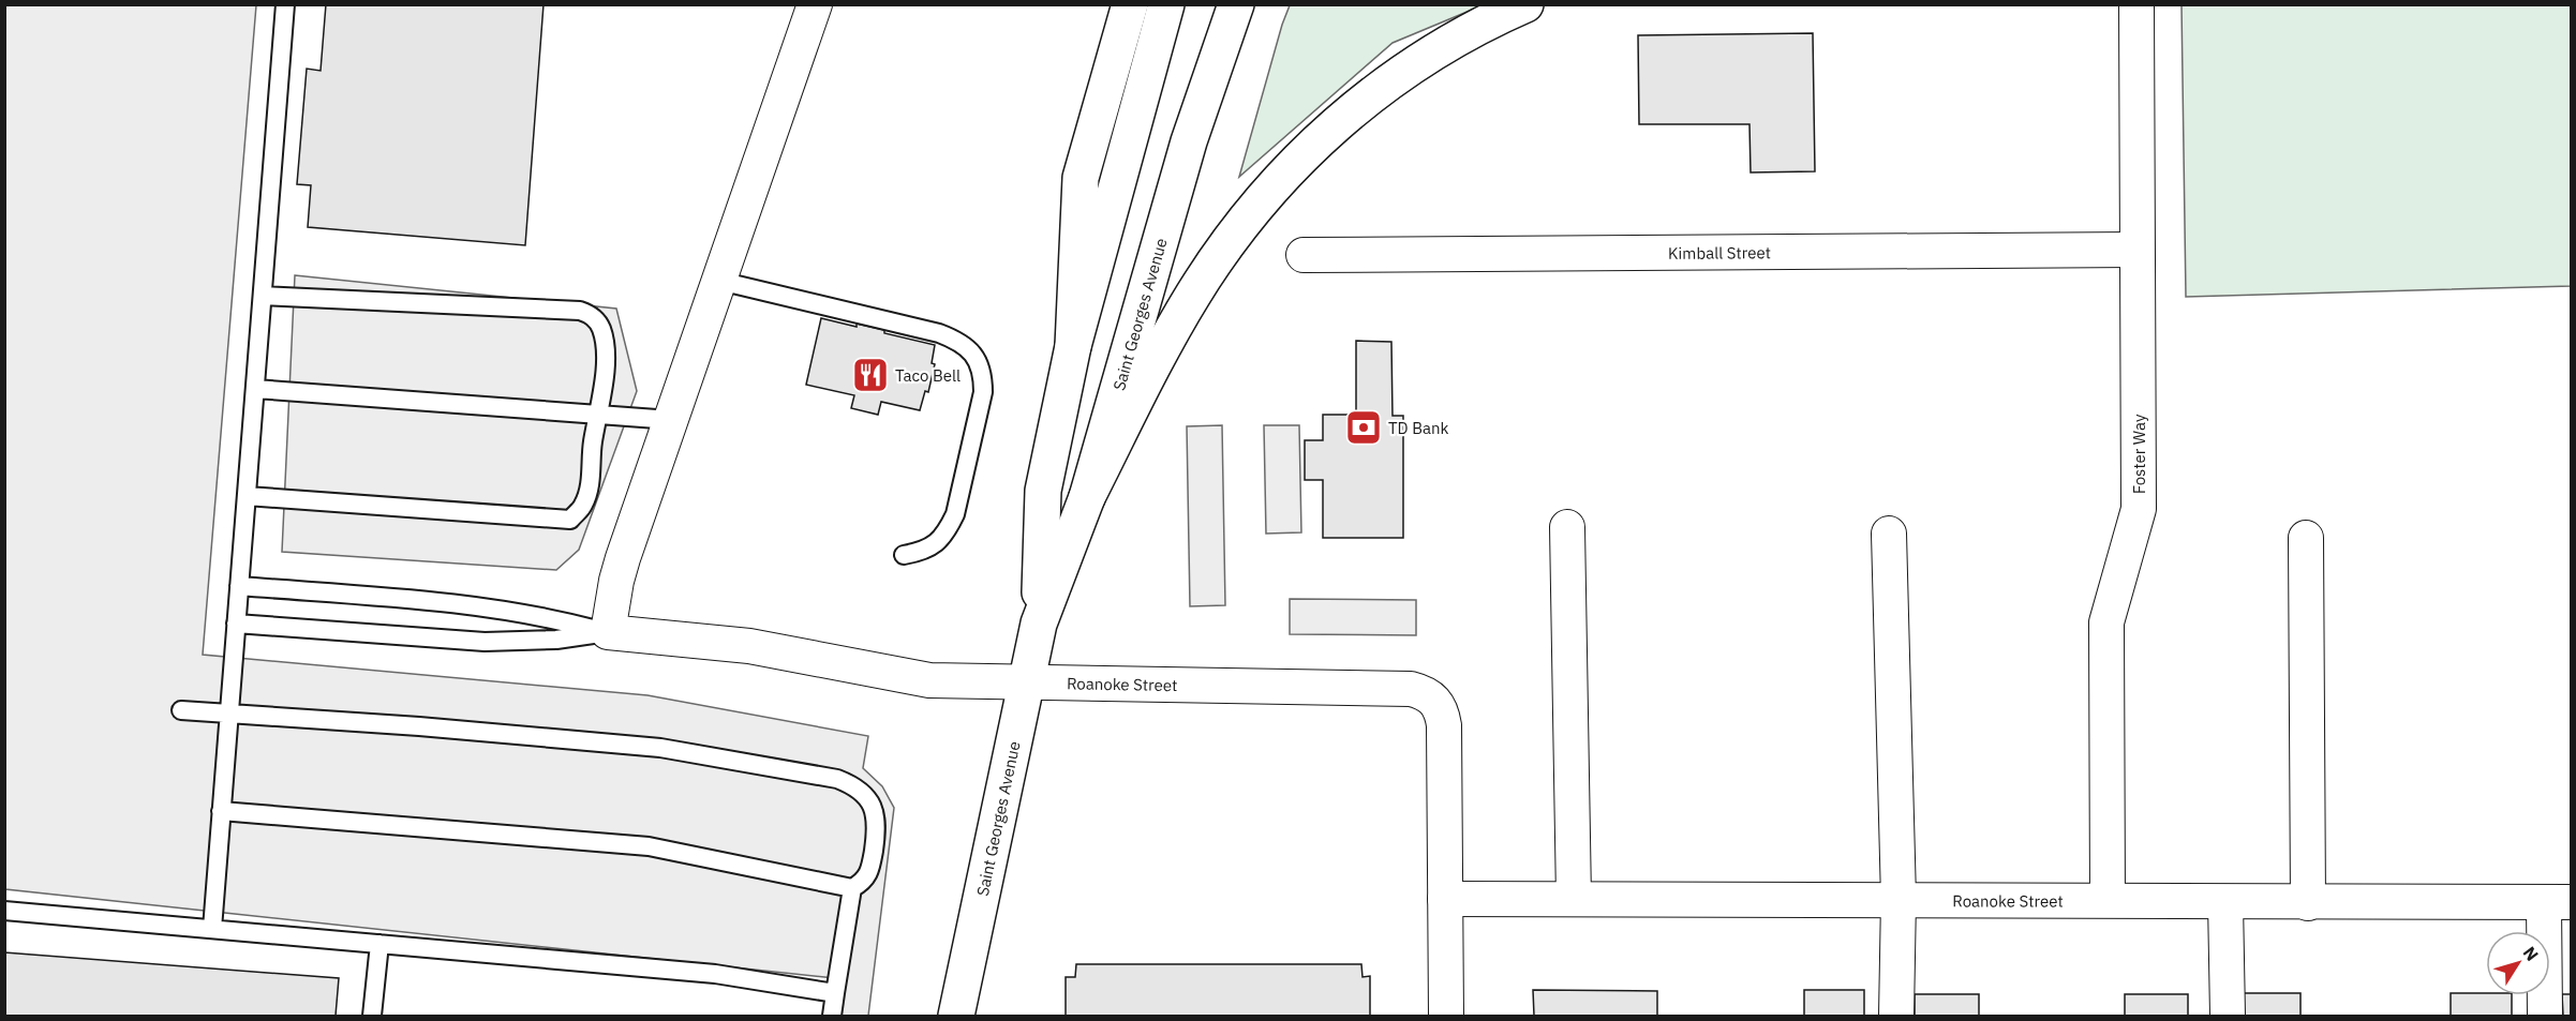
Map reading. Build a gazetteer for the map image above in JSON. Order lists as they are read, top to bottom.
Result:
{
  "streets": {
    "main road": ["Saint Georges Avenue"],
    "street": ["Kimball Street", "Foster Way", "Roanoke Street"]
  },
  "crossings": [
    ["Kimball Street", "Foster Way"],
    ["Saint Georges Avenue", "Roanoke Street"],
    ["Foster Way", "Roanoke Street"]
  ],
  "places": {
    "restaurant": ["Taco Bell"],
    "bank": ["TD Bank"]
  },
  "north": "top right"
}
